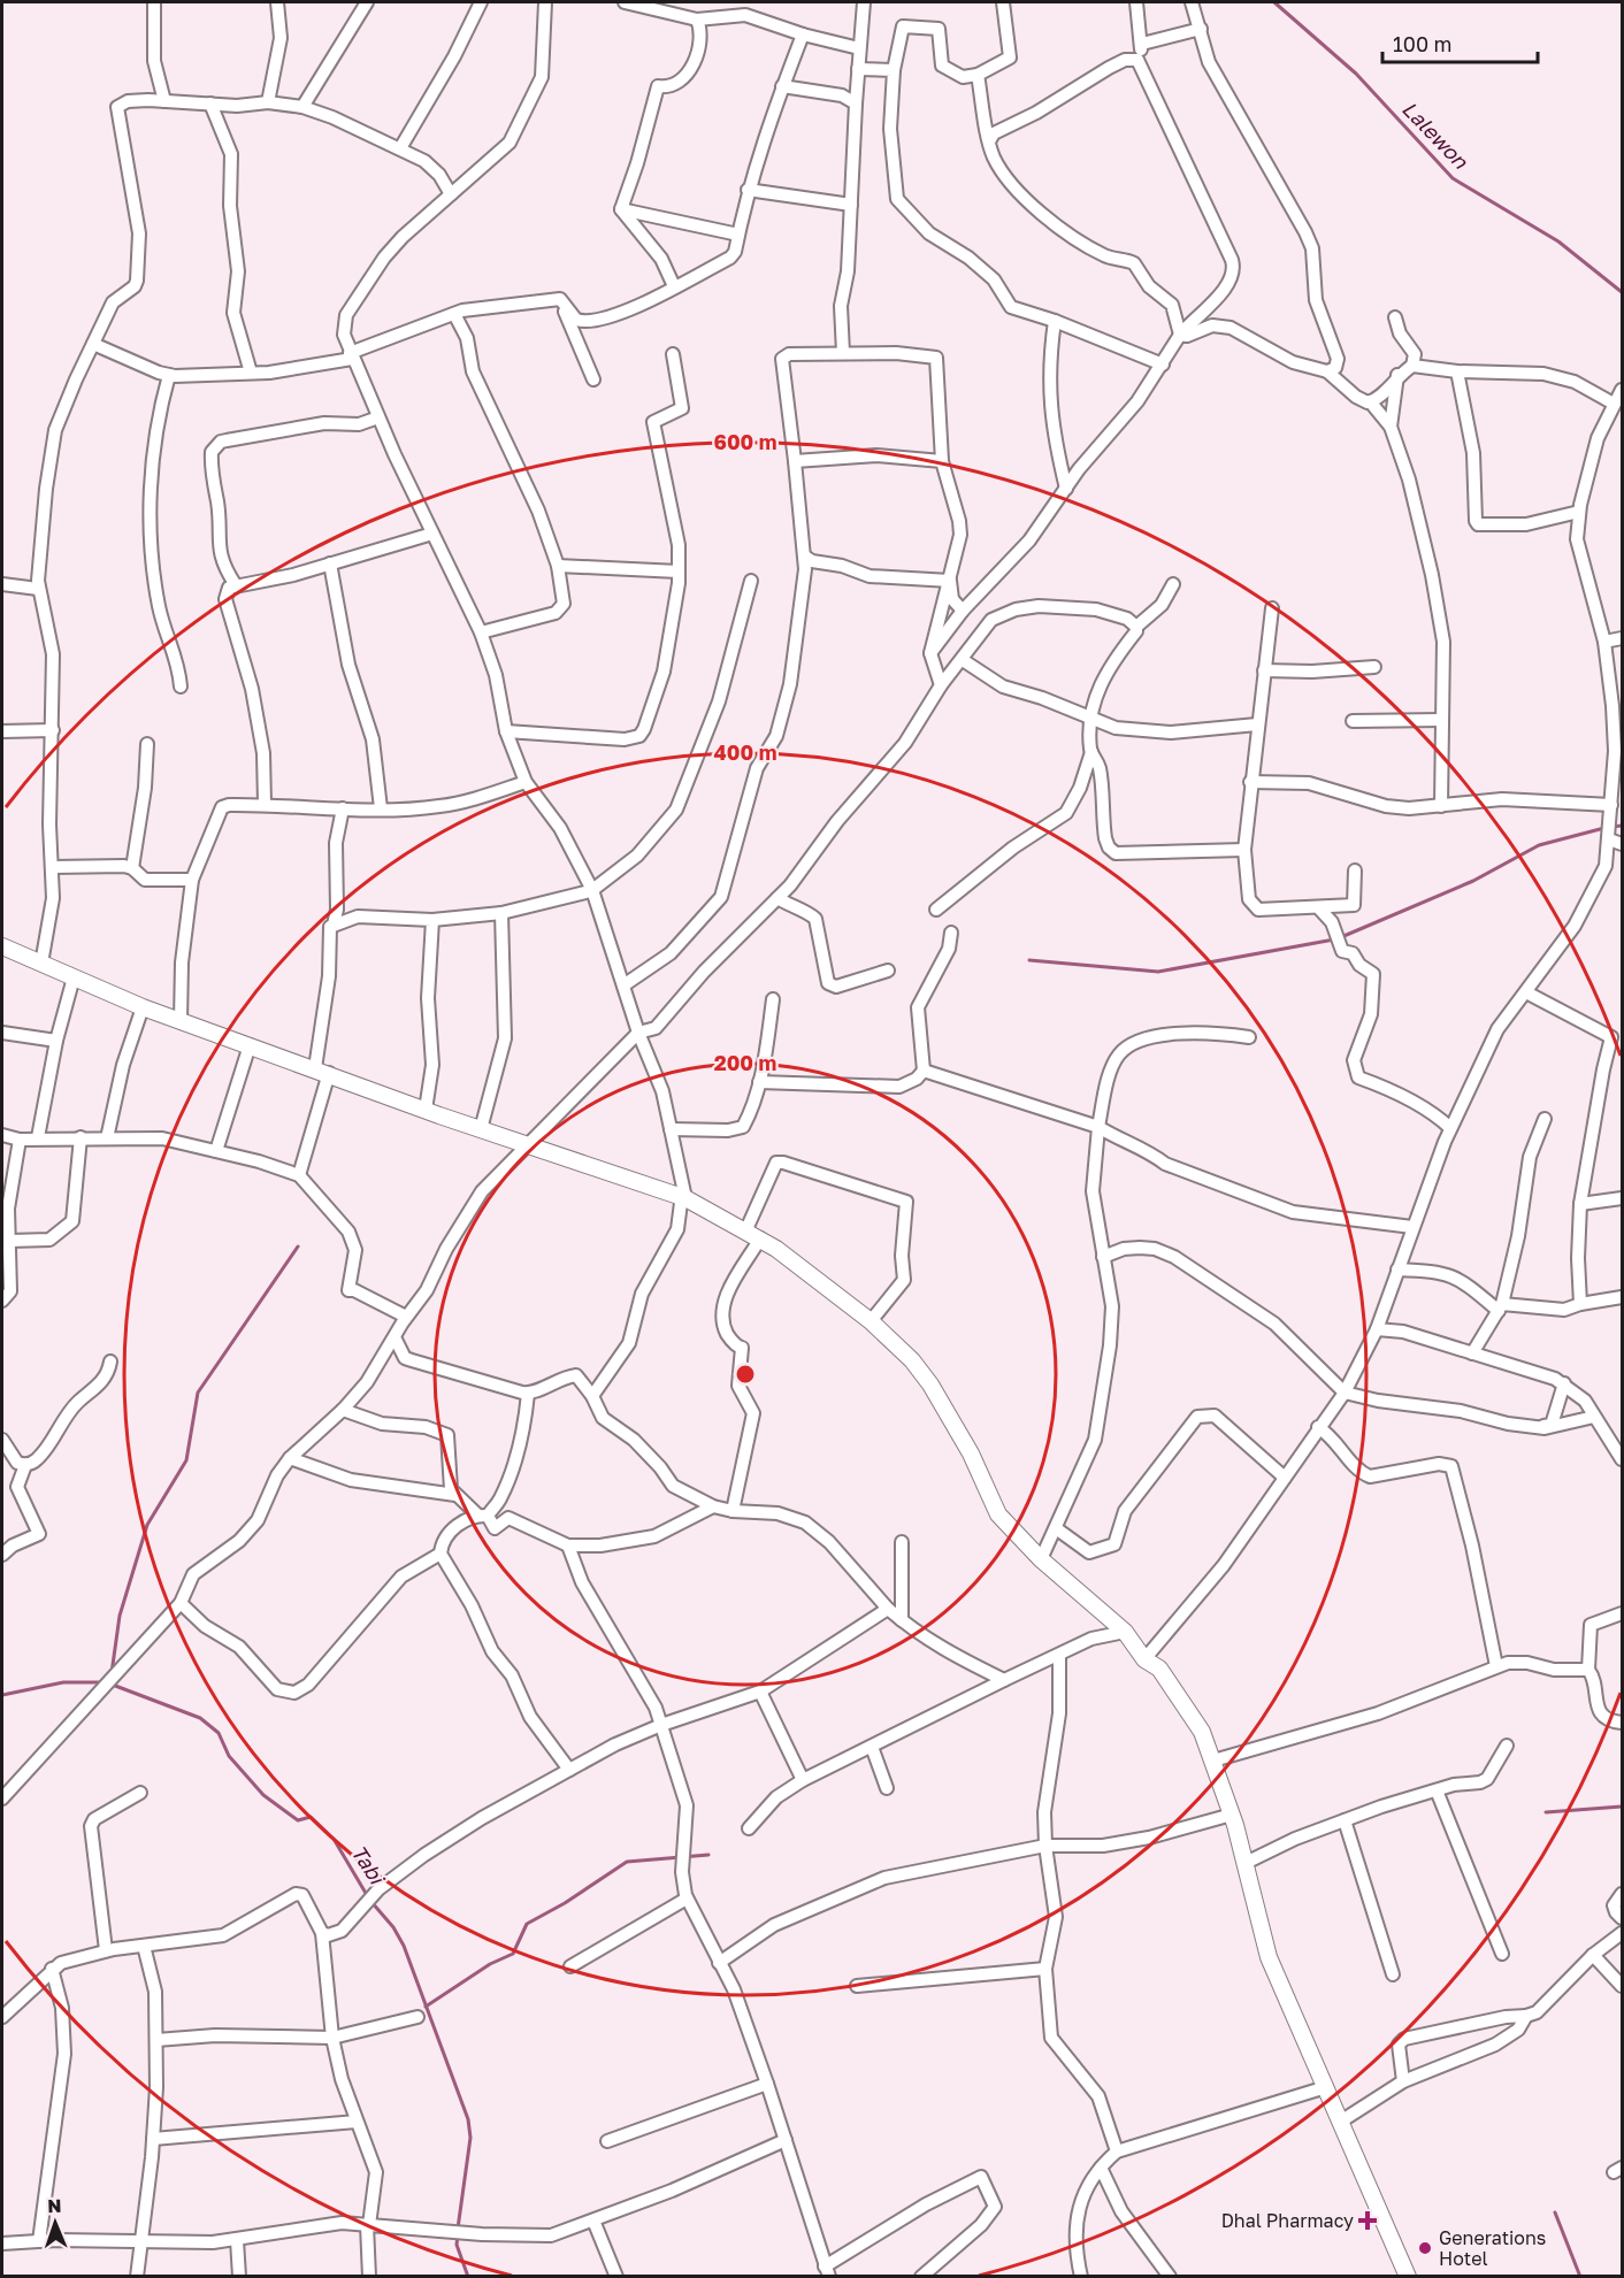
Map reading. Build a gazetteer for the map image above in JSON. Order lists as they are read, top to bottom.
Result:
{
  "water": ["Lalewon", "Tabi"],
  "places": {
    "health": ["Dhal Pharmacy"],
    "other": ["Generations Hotel"]
  },
  "scale_bar": "100 m",
  "north": "top",
  "rings": ["600 m", "400 m", "200 m"]
}
